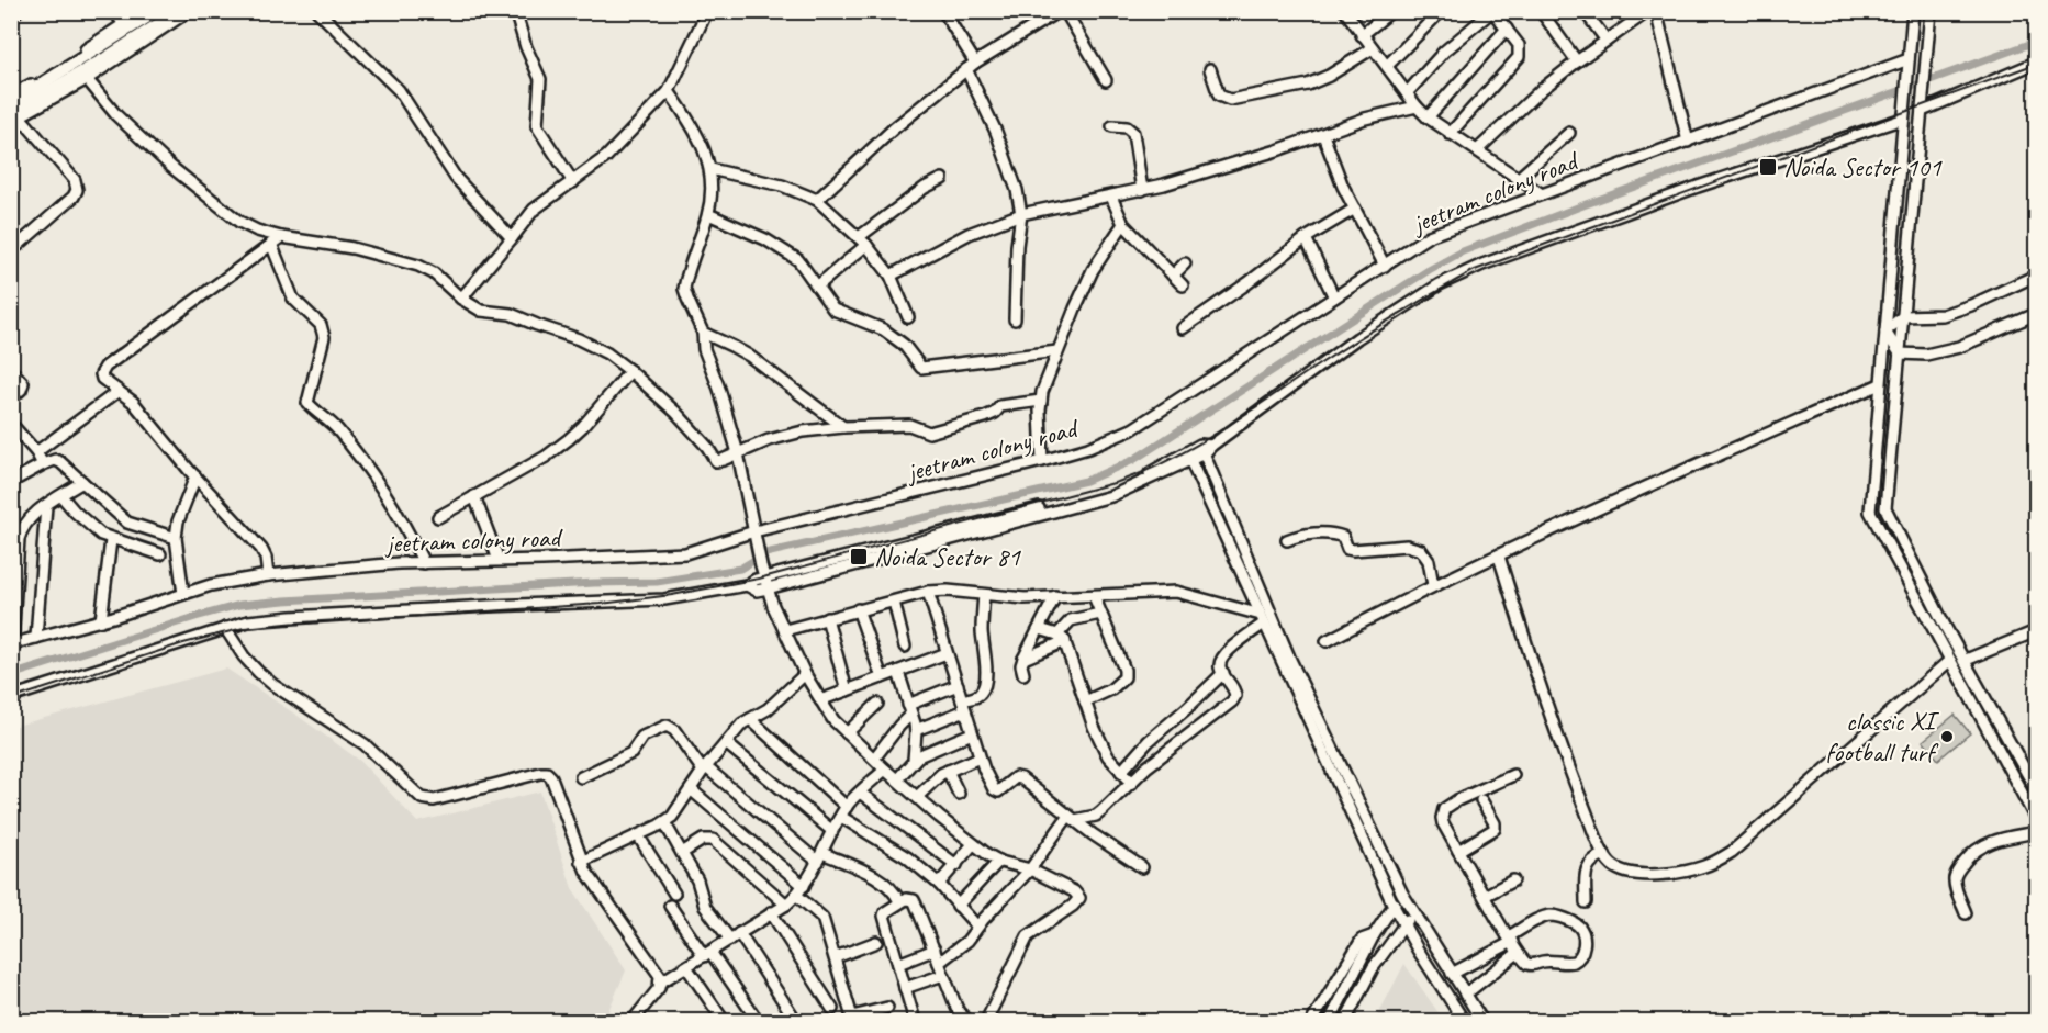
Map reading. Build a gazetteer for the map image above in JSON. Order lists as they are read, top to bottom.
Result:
{
  "streets": {
    "street": ["jeetram colony road"]
  },
  "places": {
    "transit": ["Noida Sector 101", "Noida Sector 81"],
    "other": ["classic XI football turf"]
  }
}
